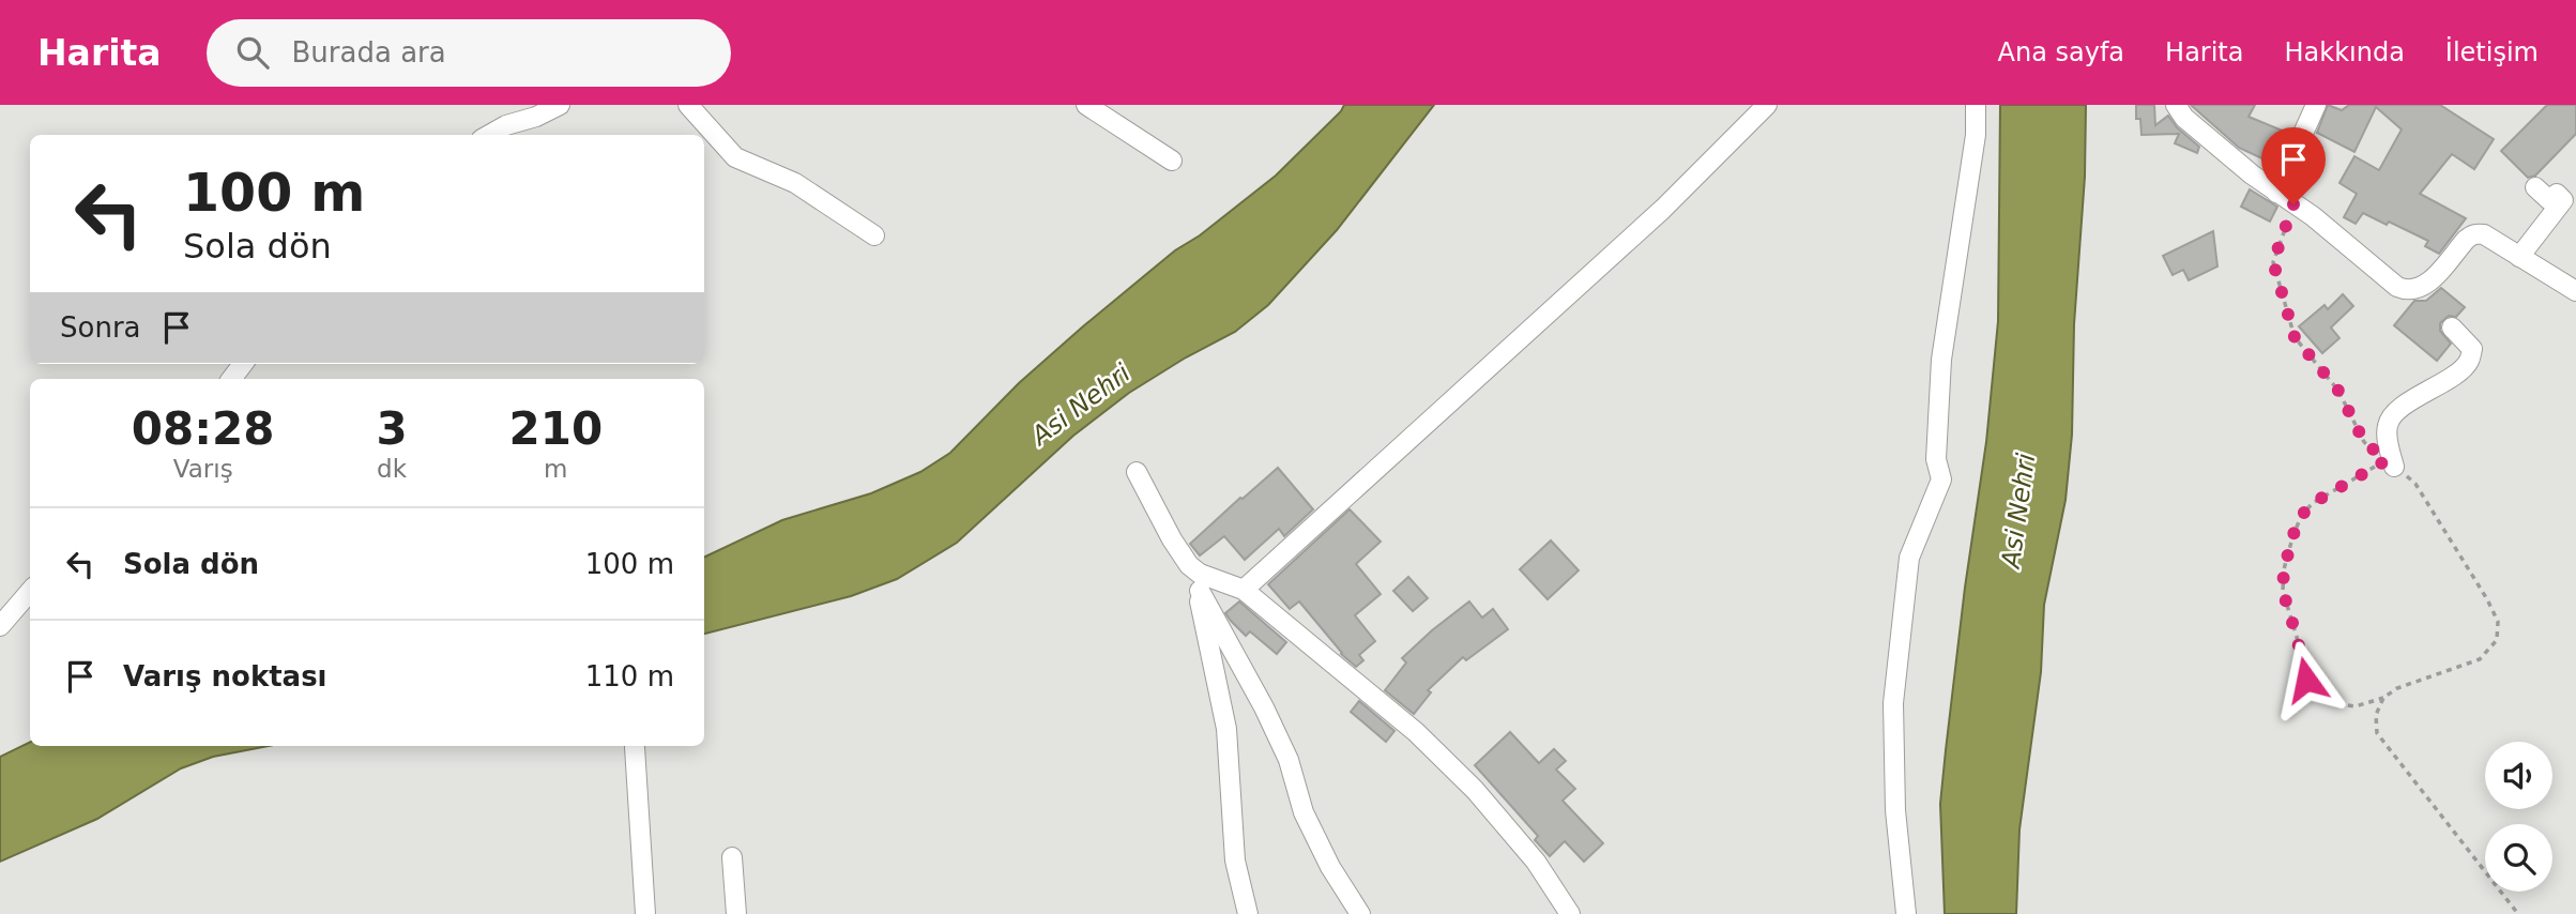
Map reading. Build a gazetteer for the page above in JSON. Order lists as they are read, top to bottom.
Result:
{
  "water": ["Asi Nehri"],
  "page": {
    "header": "Harita",
    "search": "Burada ara",
    "nav": [
      "Ana sayfa",
      "Harita",
      "Hakkında",
      "İletişim"
    ],
    "turn": ["100 m", "Sola dön"],
    "then": "Sonra",
    "eta": [
      "08:28",
      "Varış",
      "3",
      "dk",
      "210",
      "m"
    ],
    "list": [
      {
        "name": "Sola dön",
        "value": "100 m"
      },
      {
        "name": "Varış noktası",
        "value": "110 m"
      }
    ]
  }
}
